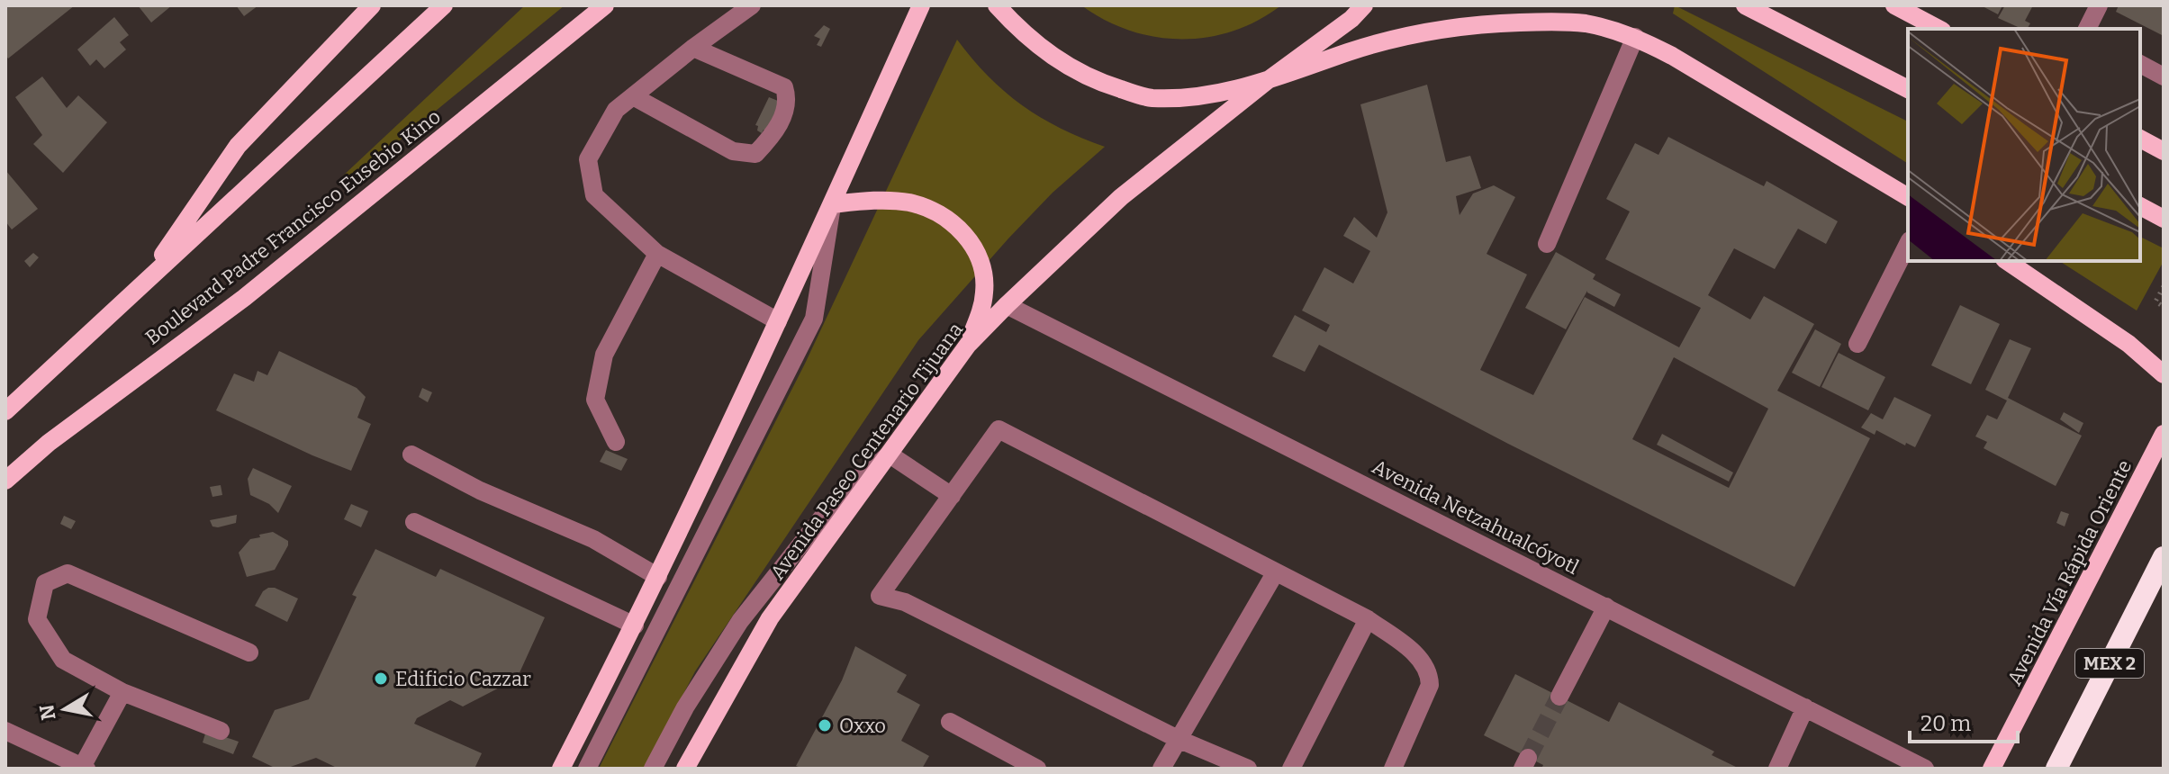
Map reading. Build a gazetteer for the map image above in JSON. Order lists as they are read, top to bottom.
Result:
{
  "streets": {
    "highway": ["MEX 2"],
    "main road": ["Boulevard Padre Francisco Eusebio Kino", "Avenida Paseo Centenario Tijuana", "Avenida Vía Rápida Oriente"],
    "street": ["Avenida Netzahualcóyotl"]
  },
  "crossings": [
    ["Avenida Paseo Centenario Tijuana", "Avenida Netzahualcóyotl"]
  ],
  "places": ["Edificio Cazzar", "Oxxo"],
  "scale_bar": "20 m",
  "north": "left"
}
